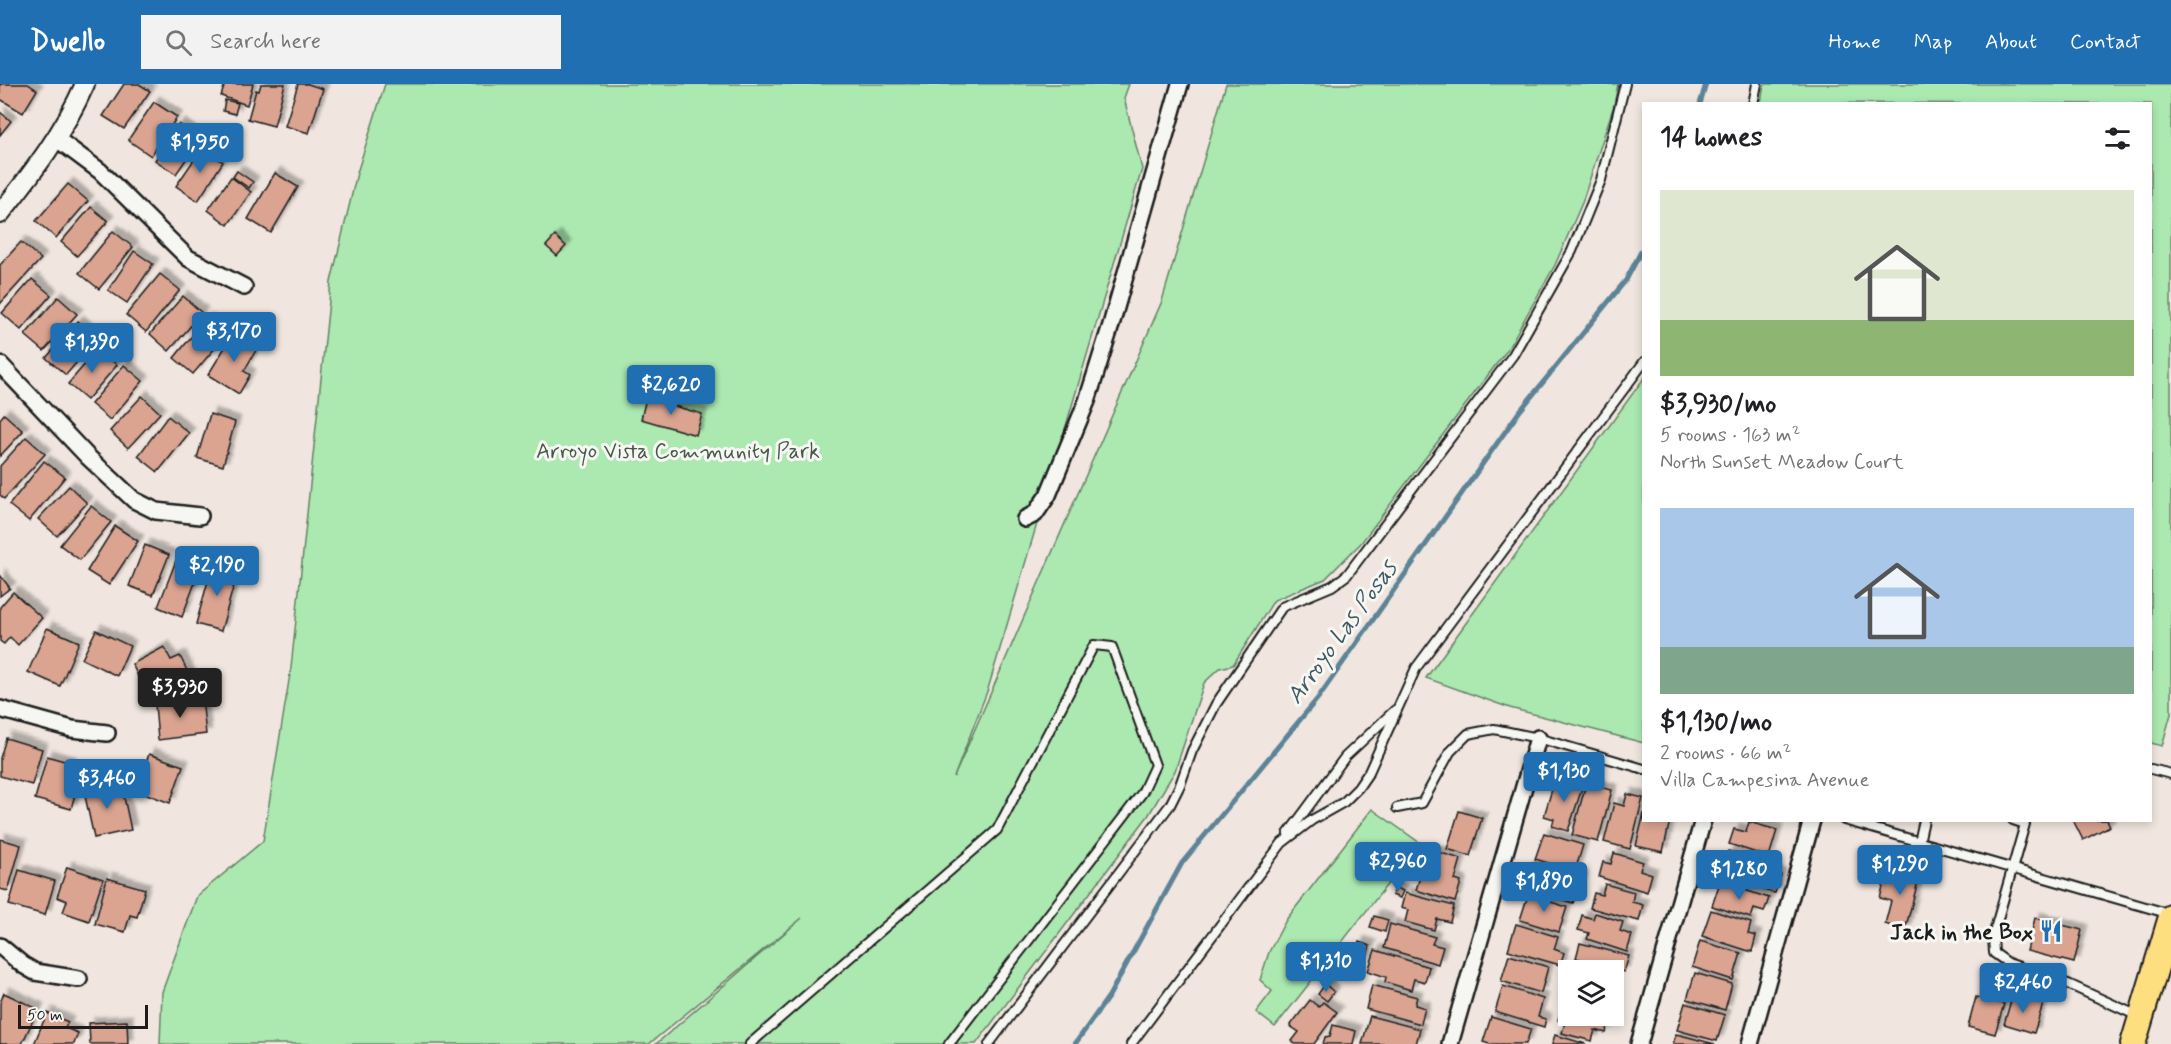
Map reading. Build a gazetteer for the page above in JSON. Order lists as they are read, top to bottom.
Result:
{
  "water": ["Arroyo Las Posas"],
  "parks": ["Arroyo Vista Community Park"],
  "places": {
    "restaurant": ["Jack in the Box"]
  },
  "scale_bar": "50 m",
  "page": {
    "header": "Dwello",
    "search": "Search here",
    "nav": [
      "Home",
      "Map",
      "About",
      "Contact"
    ],
    "heading": "14 homes",
    "price": [
      "$1,950",
      "$3,170",
      "$1,390",
      "$2,620",
      "$2,190",
      "$3,930",
      "$1,130",
      "$3,460",
      "$2,960",
      "$1,290",
      "$1,280",
      "$1,890",
      "$1,310",
      "$2,460"
    ],
    "list": [
      {
        "name": "$3,930/mo",
        "note": "5 rooms · 163 m² · North Sunset Meadow Court"
      },
      {
        "name": "$1,130/mo",
        "note": "2 rooms · 66 m² · Villa Campesina Avenue"
      }
    ],
    "scale": "50 m"
  }
}
